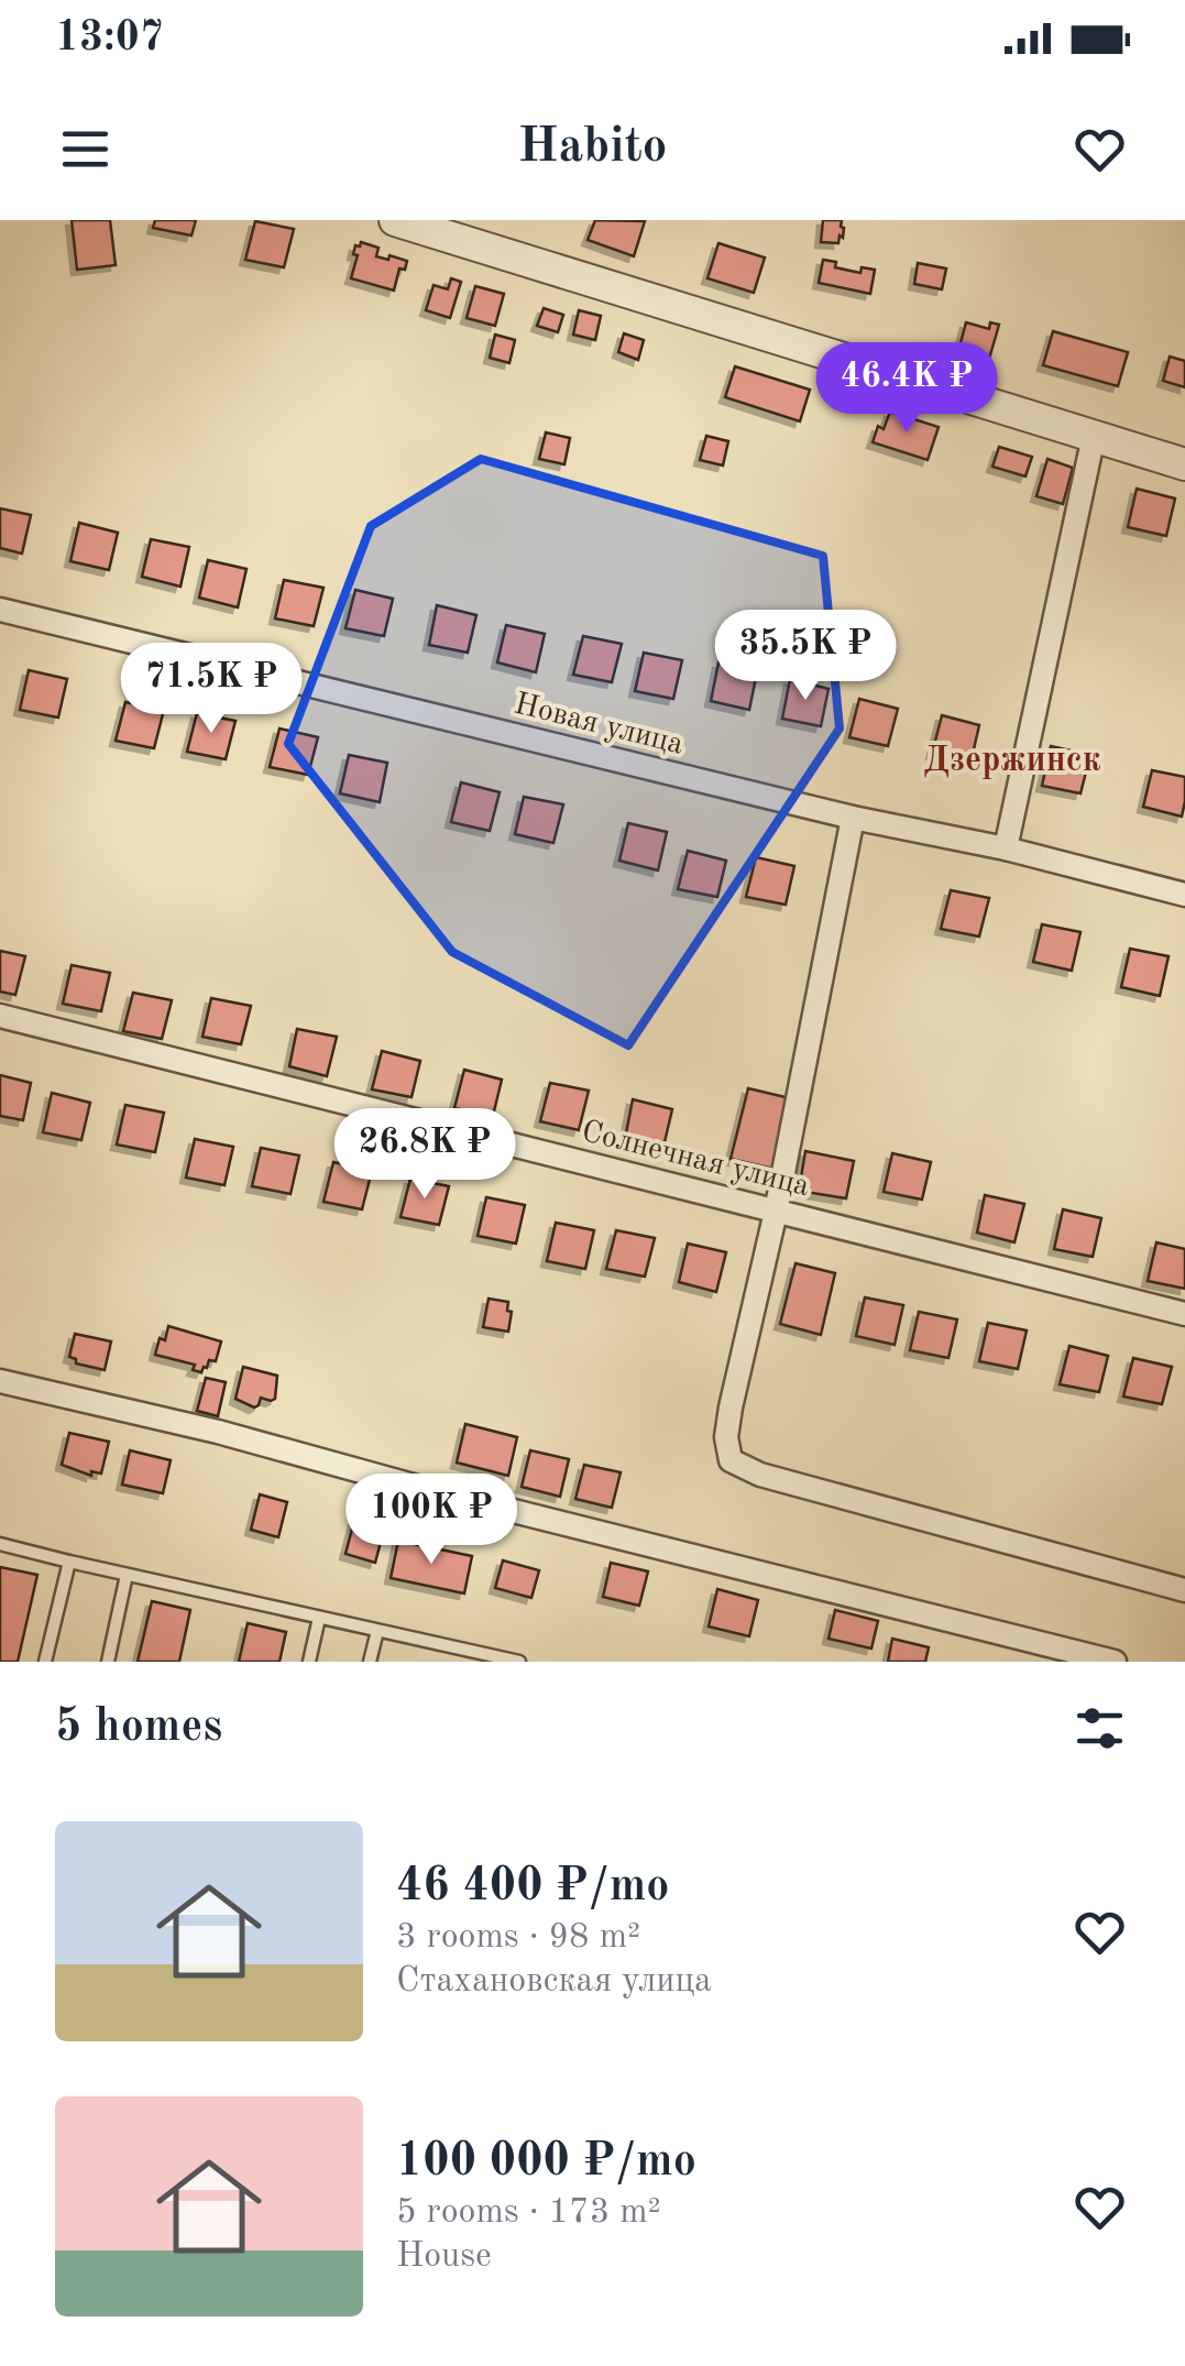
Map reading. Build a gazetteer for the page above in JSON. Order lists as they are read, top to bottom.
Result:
{
  "streets": {
    "street": ["Новая улица", "Солнечная улица"]
  },
  "districts": ["Дзержинск"],
  "page": {
    "status": "13:07",
    "header": "Habito",
    "price": [
      "46.4K ₽",
      "35.5K ₽",
      "71.5K ₽",
      "26.8K ₽",
      "100K ₽"
    ],
    "heading": "5 homes",
    "list": [
      {
        "name": "46 400 ₽/mo",
        "note": "3 rooms · 98 m² · Стахановская улица"
      },
      {
        "name": "100 000 ₽/mo",
        "note": "5 rooms · 173 m² · House"
      }
    ]
  }
}
